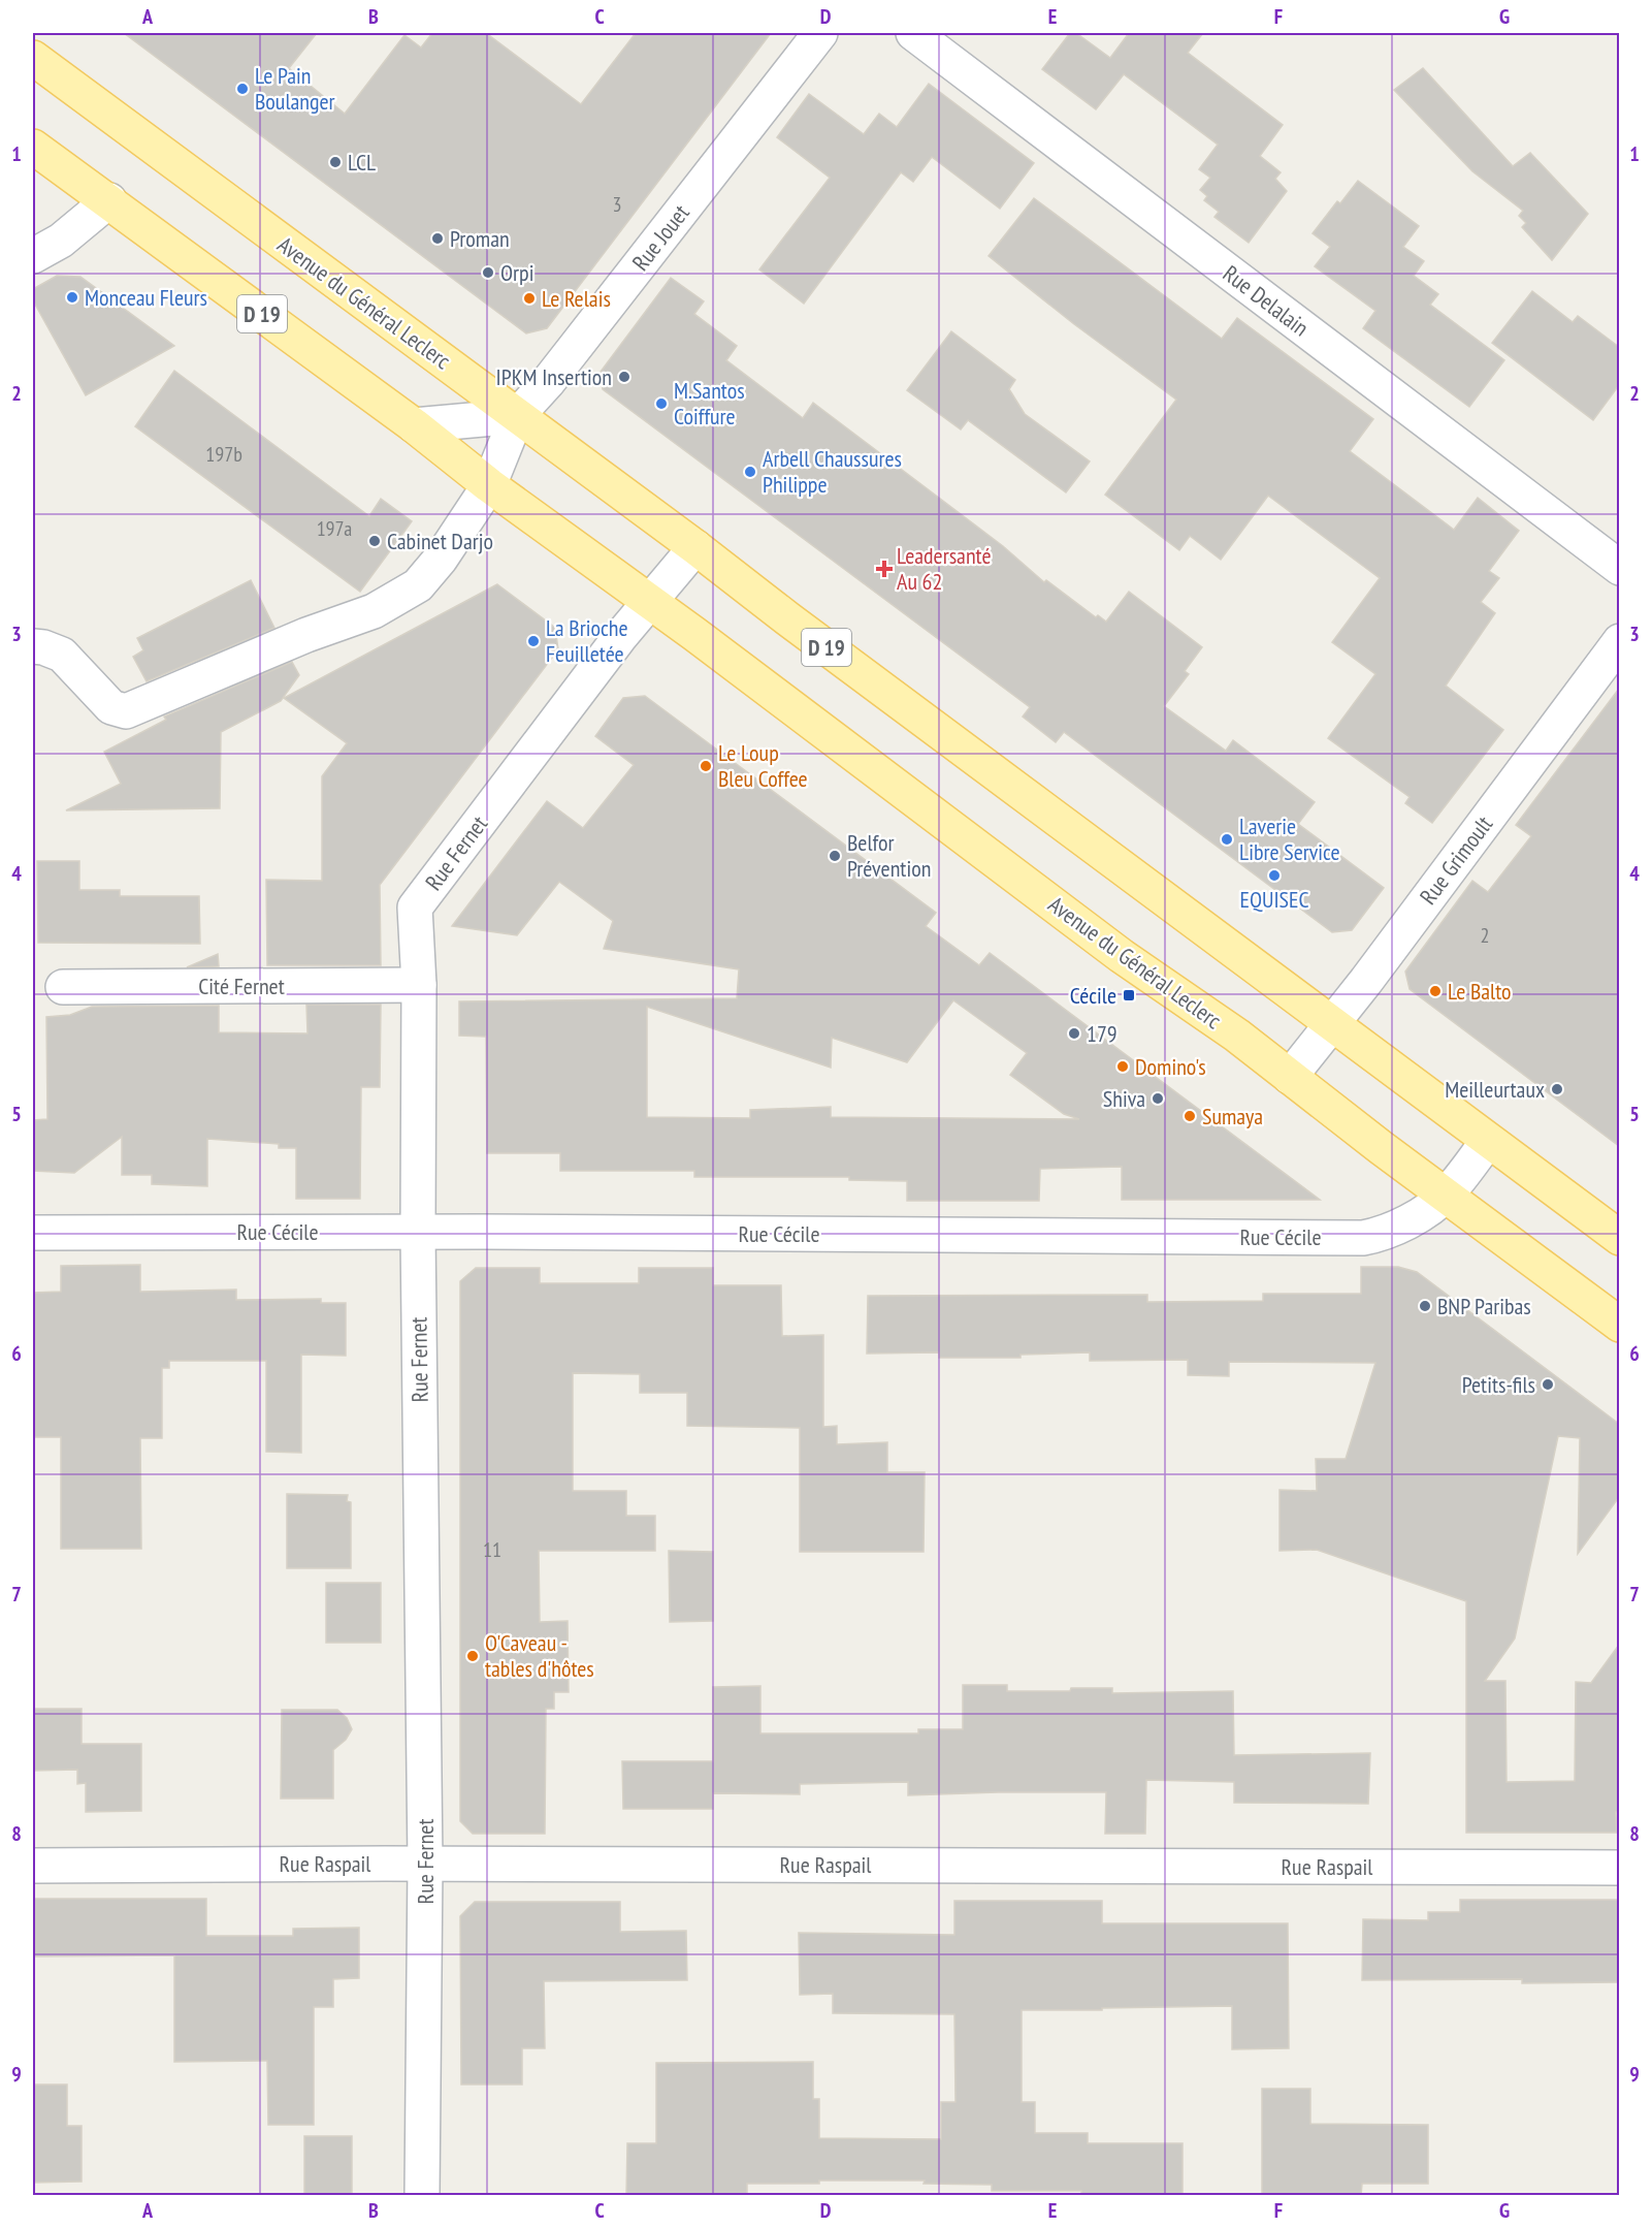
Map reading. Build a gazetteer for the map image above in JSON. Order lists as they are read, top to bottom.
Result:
{
  "streets": {
    "main road": ["Avenue du Général Leclerc", "D 19"],
    "street": [
      "Rue Jouet",
      "Rue Delalain",
      "Rue Fernet",
      "Rue Grimoult",
      "Cité Fernet",
      "Rue Cécile",
      "Rue Raspail"
    ]
  },
  "crossings": [
    ["Rue Jouet", "Avenue du Général Leclerc"],
    ["Avenue du Général Leclerc", "Rue Fernet"],
    ["Avenue du Général Leclerc", "Rue Grimoult"],
    ["Avenue du Général Leclerc", "Rue Cécile"],
    ["Rue Fernet", "Cité Fernet"],
    ["Rue Fernet", "Rue Cécile"],
    ["Rue Fernet", "Rue Raspail"]
  ],
  "places": {
    "other": [
      "Le Pain Boulanger",
      "LCL",
      "Proman",
      "Orpi",
      "Monceau Fleurs",
      "Le Relais",
      "IPKM Insertion",
      "M.Santos Coiffure",
      "Arbell Chaussures Philippe",
      "Cabinet Darjo",
      "La Brioche Feuilletée",
      "Le Loup Bleu Coffee",
      "Laverie Libre Service",
      "Belfor Prévention",
      "EQUISEC",
      "Le Balto",
      "179",
      "Domino's",
      "Meilleurtaux",
      "Shiva",
      "Sumaya",
      "BNP Paribas",
      "Petits-fils",
      "O'Caveau - tables d'hôtes"
    ],
    "health": ["Leadersanté Au 62"],
    "transit": ["Cécile"]
  },
  "house_numbers": [
    "3",
    "197b",
    "197a",
    "2",
    "11"
  ],
  "grid": {
    "columns": [
      "A",
      "B",
      "C",
      "D",
      "E",
      "F",
      "G"
    ],
    "rows": [
      "1",
      "2",
      "3",
      "4",
      "5",
      "6",
      "7",
      "8",
      "9"
    ]
  }
}
